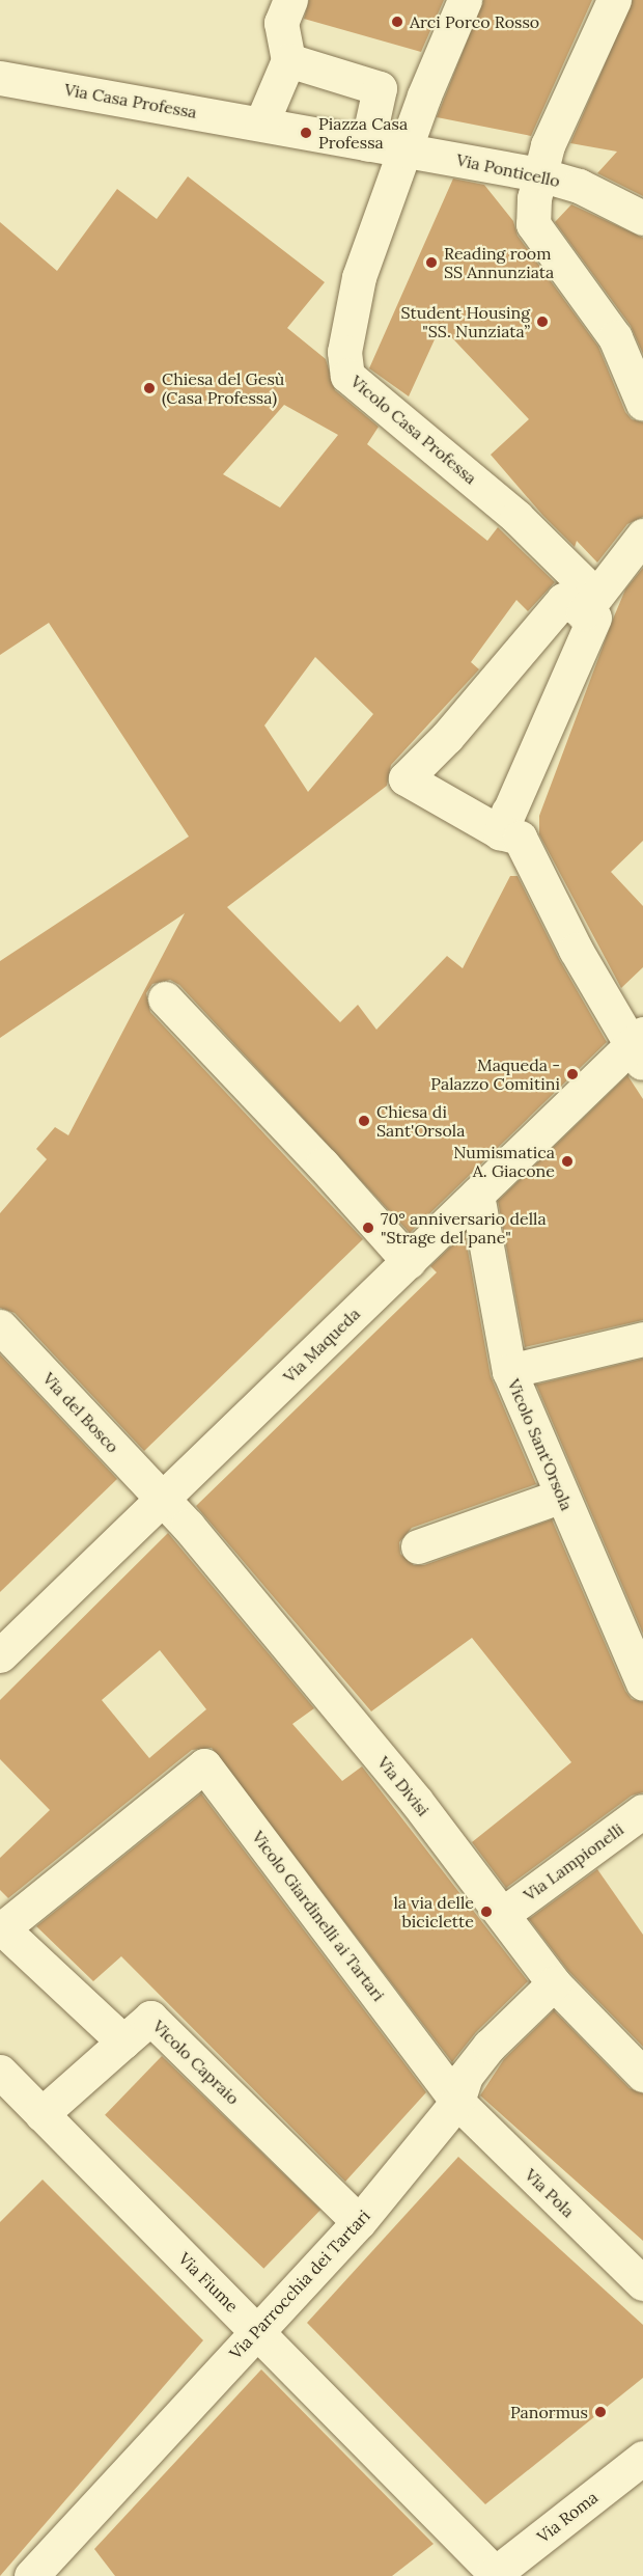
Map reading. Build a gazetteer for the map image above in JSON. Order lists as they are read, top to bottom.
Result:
{
  "streets": {
    "street": [
      "Via Casa Professa",
      "Via Ponticello",
      "Vicolo Casa Professa",
      "Via Maqueda",
      "Via del Bosco",
      "Vicolo Sant'Orsola",
      "Via Divisi",
      "Via Lampionelli",
      "Vicolo Giardinelli ai Tartari",
      "Vicolo Capraio",
      "Via Pola",
      "Via Fiume",
      "Via Parrocchia dei Tartari",
      "Via Roma"
    ]
  },
  "crossings": [
    ["Via Casa Professa", "Via Ponticello"],
    ["Via Ponticello", "Vicolo Casa Professa"],
    ["Via Maqueda", "Via del Bosco"],
    ["Via Maqueda", "Vicolo Sant'Orsola"],
    ["Via Maqueda", "Via Divisi"],
    ["Via del Bosco", "Via Divisi"],
    ["Via Divisi", "Via Lampionelli"],
    ["Via Divisi", "Via Parrocchia dei Tartari"],
    ["Vicolo Giardinelli ai Tartari", "Via Pola"],
    ["Vicolo Giardinelli ai Tartari", "Via Parrocchia dei Tartari"],
    ["Vicolo Capraio", "Via Parrocchia dei Tartari"],
    ["Via Pola", "Via Parrocchia dei Tartari"],
    ["Via Fiume", "Via Parrocchia dei Tartari"],
    ["Via Fiume", "Via Roma"]
  ],
  "places": [
    "Arci Porco Rosso",
    "Piazza Casa Professa",
    "Reading room SS Annunziata",
    "Student Housing \"SS. Nunziata”",
    "Chiesa del Gesù (Casa Professa)",
    "Maqueda - Palazzo Comitini",
    "Chiesa di Sant'Orsola",
    "Numismatica A. Giacone",
    "70° anniversario della \"Strage del pane\"",
    "la via delle biciclette",
    "Panormus"
  ]
}
